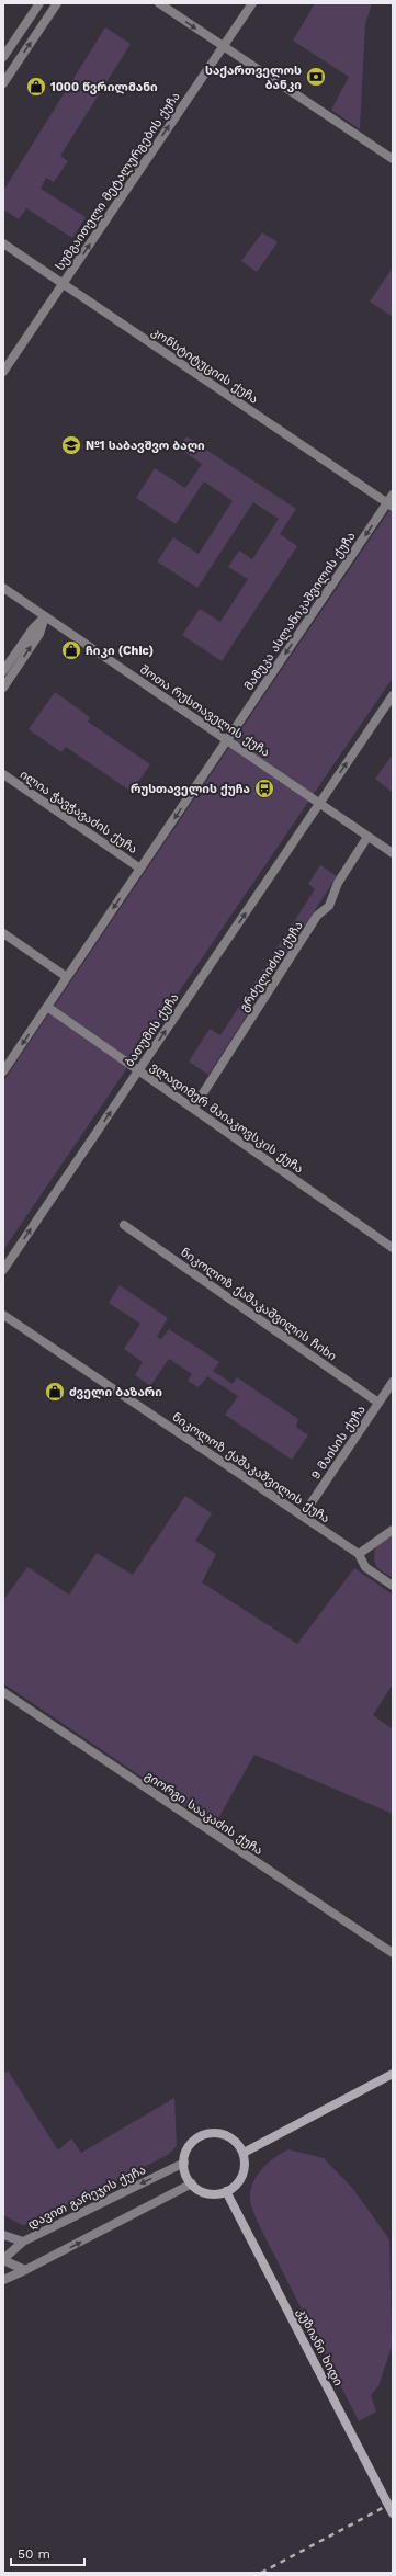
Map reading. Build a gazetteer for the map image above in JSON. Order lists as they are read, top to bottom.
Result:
{
  "streets": {
    "main road": ["კუზიანი ხიდი"],
    "street": [
      "სუმგაითელი მეტალურგების ქუჩა",
      "კონსტიტუციის ქუჩა",
      "მამუკა ასლანიკაშვილის ქუჩა",
      "შოთა რუსთაველის ქუჩა",
      "ილია ჭავჭავაძის ქუჩა",
      "გრძელიძის ქუჩა",
      "ბათუმის ქუჩა",
      "ვლადიმერ მაიაკოვსკის ქუჩა",
      "ნიკოლოზ ქაშაკაშვილის ჩიხი",
      "9 მაისის ქუჩა",
      "ნიკოლოზ ქაშაკაშვილის ქუჩა",
      "გიორგი სააკაძის ქუჩა",
      "დავით გარეჯის ქუჩა"
    ]
  },
  "crossings": [
    ["სუმგაითელი მეტალურგების ქუჩა", "კონსტიტუციის ქუჩა"],
    ["კონსტიტუციის ქუჩა", "მამუკა ასლანიკაშვილის ქუჩა"],
    ["მამუკა ასლანიკაშვილის ქუჩა", "შოთა რუსთაველის ქუჩა"],
    ["შოთა რუსთაველის ქუჩა", "გრძელიძის ქუჩა"],
    ["შოთა რუსთაველის ქუჩა", "ბათუმის ქუჩა"],
    ["გრძელიძის ქუჩა", "ვლადიმერ მაიაკოვსკის ქუჩა"],
    ["ბათუმის ქუჩა", "ვლადიმერ მაიაკოვსკის ქუჩა"],
    ["ნიკოლოზ ქაშაკაშვილის ჩიხი", "9 მაისის ქუჩა"],
    ["9 მაისის ქუჩა", "ნიკოლოზ ქაშაკაშვილის ქუჩა"],
    ["დავით გარეჯის ქუჩა", "კუზიანი ხიდი"]
  ],
  "one_way": ["სუმგაითელი მეტალურგების ქუჩა", "მამუკა ასლანიკაშვილის ქუჩა", "ბათუმის ქუჩა"],
  "places": {
    "bank": ["საქართველოს ბანკი"],
    "shop": ["1000 წვრილმანი", "ჩიკი (Chic)", "ძველი ბაზარი"],
    "school or university": ["№1 საბავშვო ბაღი"],
    "bus stop": ["რუსთაველის ქუჩა"]
  },
  "scale_bar": "50 m"
}
